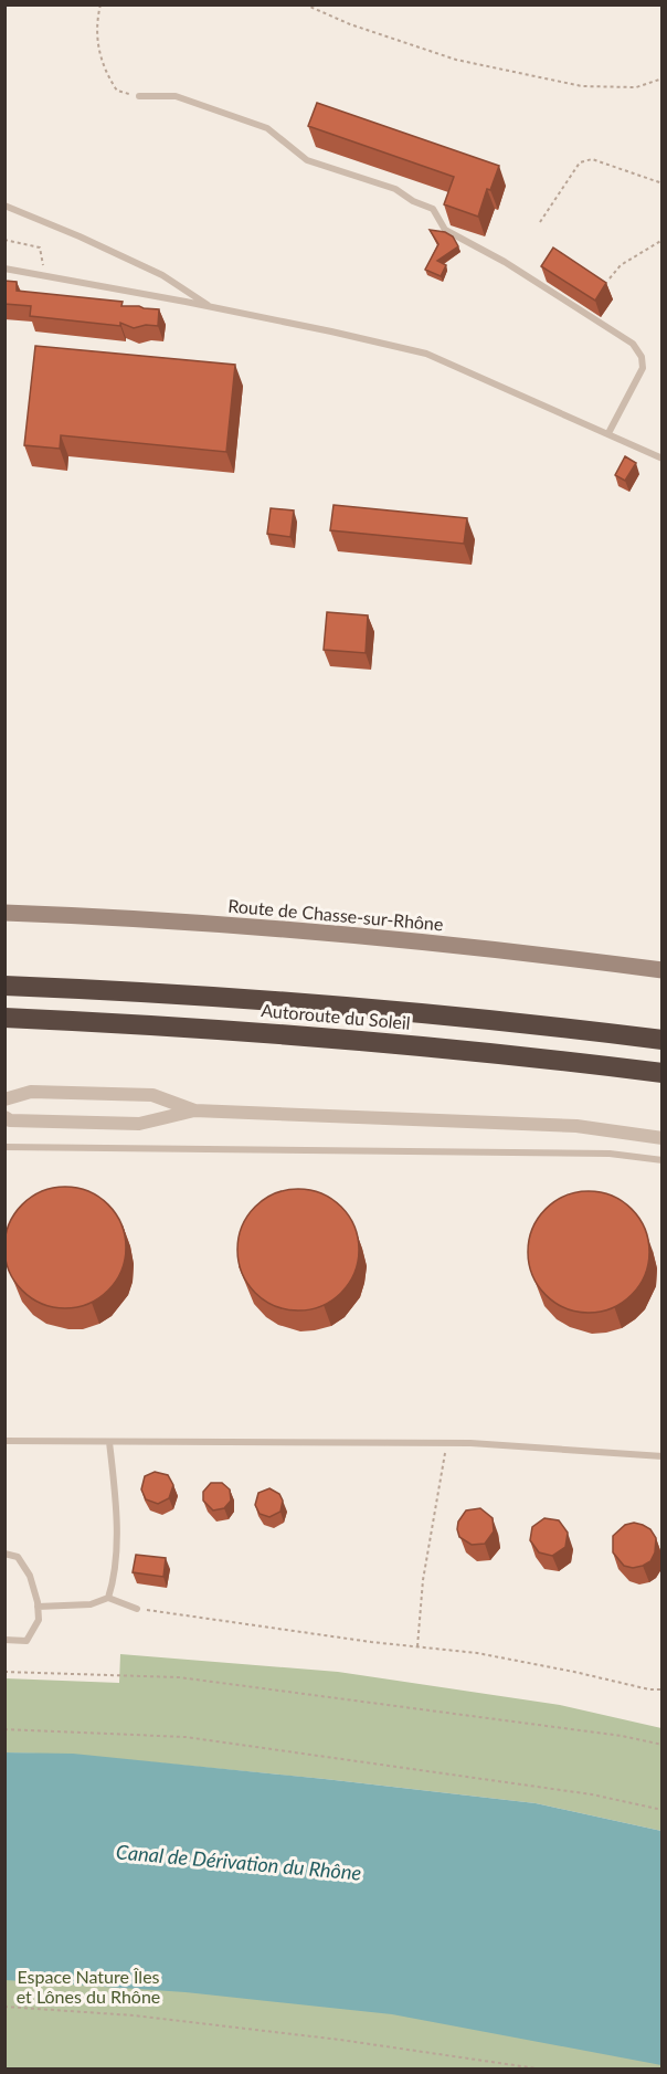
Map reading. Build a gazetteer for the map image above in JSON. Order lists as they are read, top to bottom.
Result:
{
  "streets": {
    "highway": ["Autoroute du Soleil"],
    "main road": ["Route de Chasse-sur-Rhône"]
  },
  "water": ["Canal de Dérivation du Rhône"],
  "parks": ["Espace Nature Îles et Lônes du Rhône"]
}
